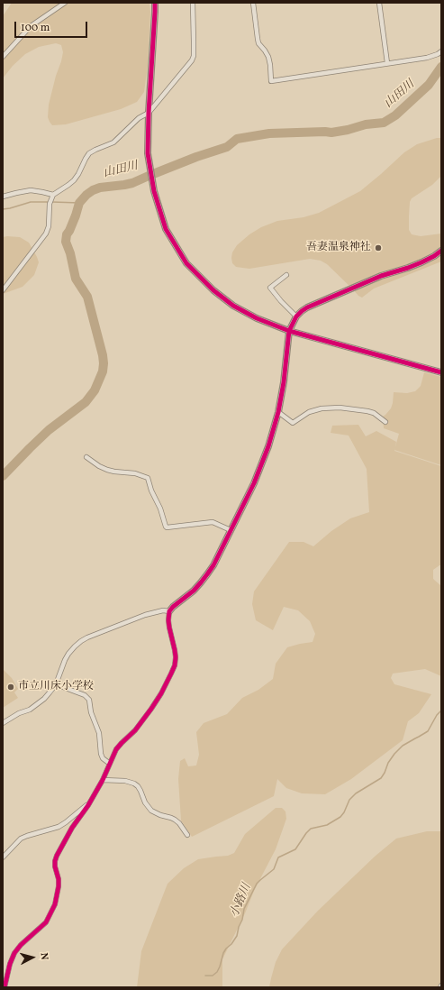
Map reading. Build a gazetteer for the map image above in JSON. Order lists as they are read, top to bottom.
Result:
{
  "water": ["山田川", "小路川"],
  "places": ["吾妻温泉神社", "市立川床小学校"],
  "scale_bar": "100 m",
  "north": "right"
}
